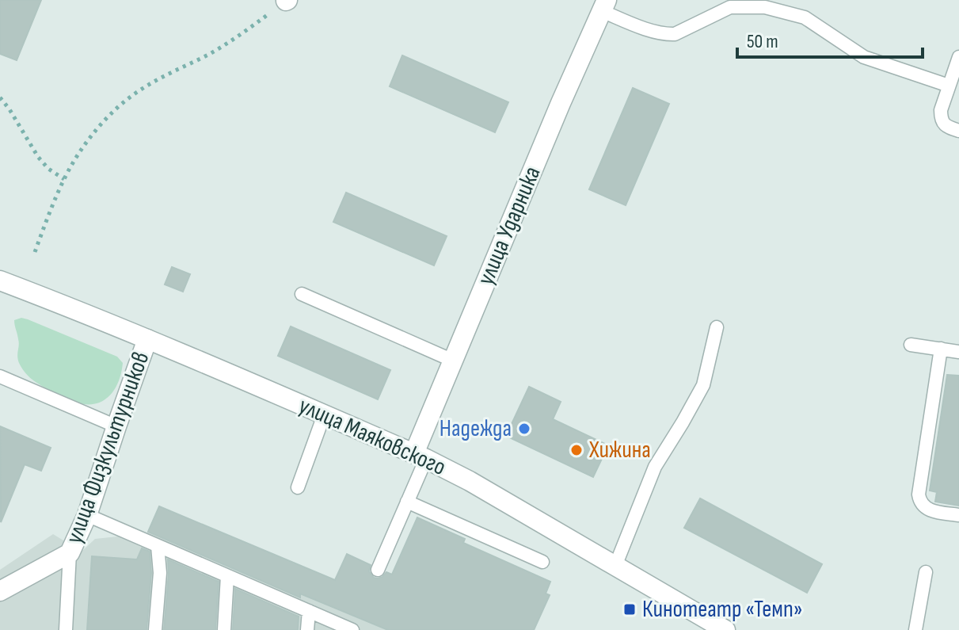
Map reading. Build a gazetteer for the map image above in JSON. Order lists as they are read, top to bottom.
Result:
{
  "streets": {
    "street": ["улица Ударника", "улица Маяковского", "улица Физкультурников"]
  },
  "crossings": [
    ["улица Ударника", "улица Маяковского"],
    ["улица Маяковского", "улица Физкультурников"]
  ],
  "places": {
    "other": ["Надежда", "Хижина"],
    "transit": ["Кинотеатр «Темп»"]
  },
  "scale_bar": "50 m"
}
